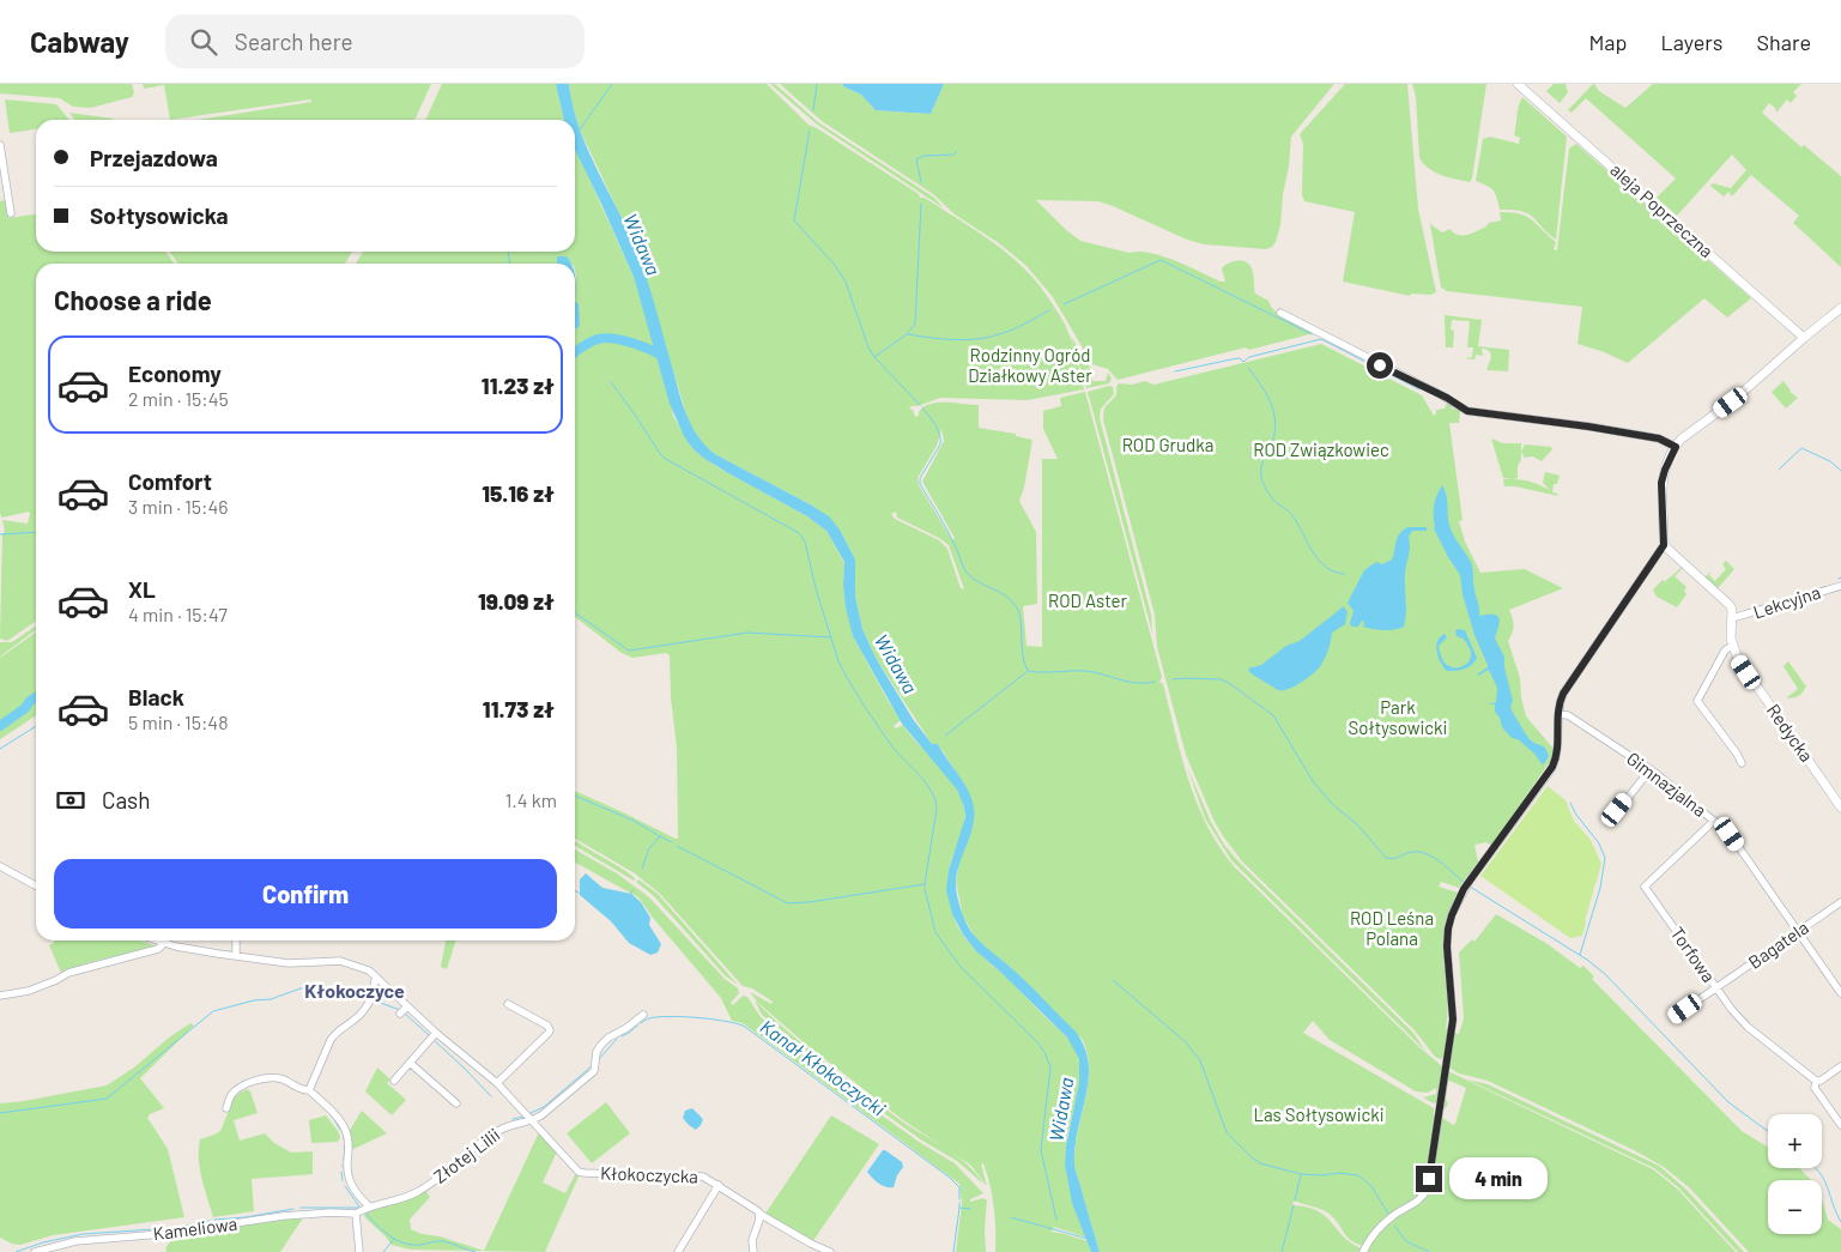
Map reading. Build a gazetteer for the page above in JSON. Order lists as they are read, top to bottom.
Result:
{
  "streets": {
    "street": [
      "aleja Poprzeczna",
      "Lekcyjna",
      "Redycka",
      "Gimnazjalna",
      "Bagatela",
      "Torfowa",
      "Złotej Lilii",
      "Kłokoczycka",
      "Kameliowa"
    ]
  },
  "crossings": [
    ["Lekcyjna", "Redycka"],
    ["Gimnazjalna", "Bagatela"],
    ["Gimnazjalna", "Torfowa"],
    ["Bagatela", "Torfowa"],
    ["Złotej Lilii", "Kłokoczycka"],
    ["Złotej Lilii", "Kameliowa"]
  ],
  "districts": ["Kłokoczyce"],
  "water": ["Widawa", "Kanał Kłokoczycki"],
  "parks": [
    "Rodzinny Ogród Działkowy Aster",
    "ROD Grudka",
    "ROD Związkowiec",
    "ROD Aster",
    "Park Sołtysowicki",
    "ROD Leśna Polana",
    "Las Sołtysowicki"
  ],
  "page": {
    "header": "Cabway",
    "search": "Search here",
    "nav": ["Map", "Layers", "Share"],
    "banner": ["Przejazdowa", "Sołtysowicka"],
    "heading": "Choose a ride",
    "list": [
      {
        "name": "Economy",
        "note": "2 min · 15:45",
        "value": "11.23 zł"
      },
      {
        "name": "Comfort",
        "note": "3 min · 15:46",
        "value": "15.16 zł"
      },
      {
        "name": "XL",
        "note": "4 min · 15:47",
        "value": "19.09 zł"
      },
      {
        "name": "Black",
        "note": "5 min · 15:48",
        "value": "11.73 zł"
      }
    ],
    "pay": ["Cash", "1.4 km"],
    "buttons": "Confirm",
    "map_buttons": ["+", "−"],
    "bubble": "4 min"
  }
}
